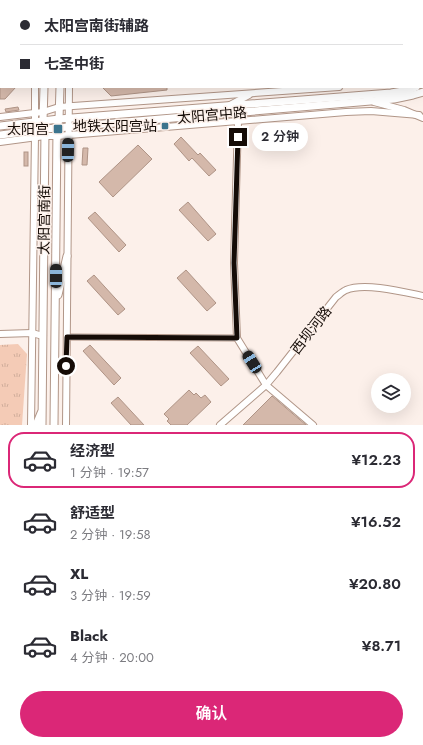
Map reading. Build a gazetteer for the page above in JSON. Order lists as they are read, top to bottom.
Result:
{
  "streets": {
    "main road": ["太阳宫中路", "太阳宫南街"],
    "street": ["西坝河路"]
  },
  "crossings": [
    ["太阳宫中路", "太阳宫南街"]
  ],
  "places": {
    "transit": ["地铁太阳宫站", "太阳宫"]
  },
  "page": {
    "banner": ["太阳宫南街辅路", "七圣中街"],
    "bubble": "2 分钟",
    "list": [
      {
        "name": "经济型",
        "note": "1 分钟 · 19:57",
        "value": "¥12.23"
      },
      {
        "name": "舒适型",
        "note": "2 分钟 · 19:58",
        "value": "¥16.52"
      },
      {
        "name": "XL",
        "note": "3 分钟 · 19:59",
        "value": "¥20.80"
      },
      {
        "name": "Black",
        "note": "4 分钟 · 20:00",
        "value": "¥8.71"
      }
    ],
    "buttons": "确认"
  }
}
